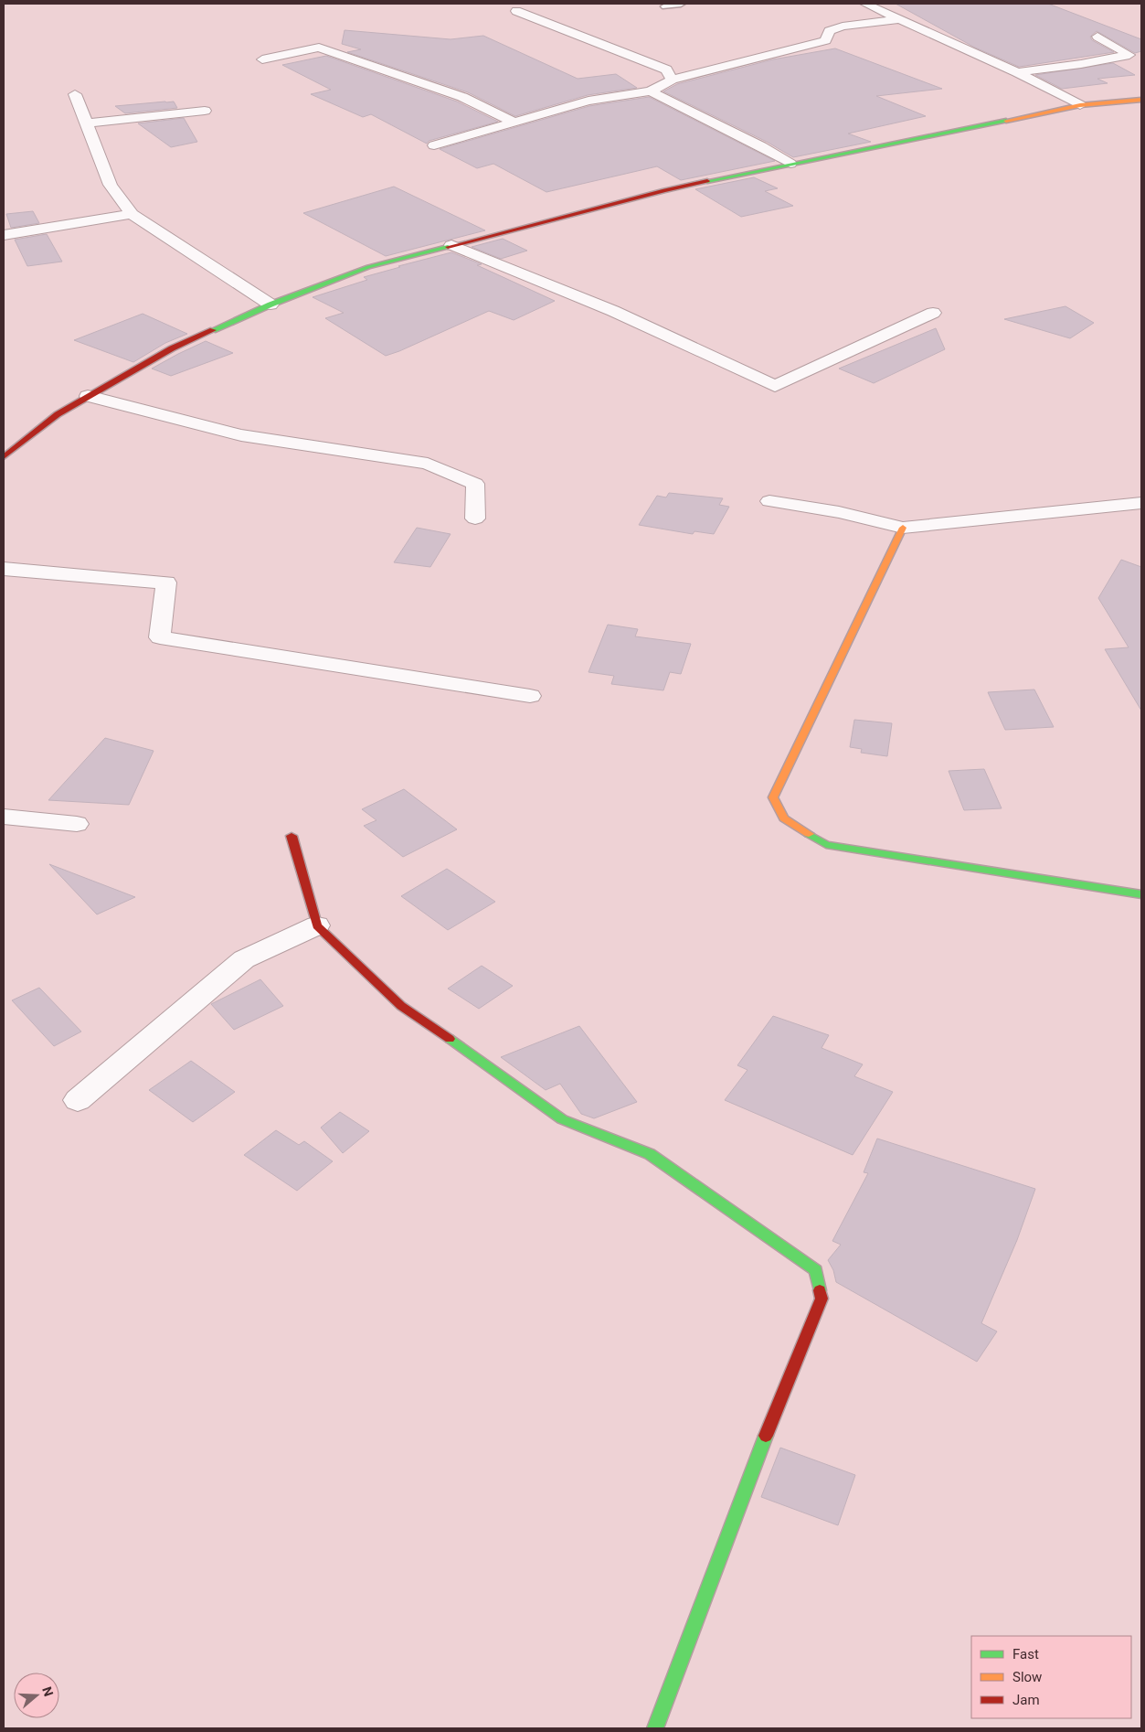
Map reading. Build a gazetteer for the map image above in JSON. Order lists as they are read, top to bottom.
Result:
{
  "legend": ["Fast", "Slow", "Jam"],
  "north": "right"
}
